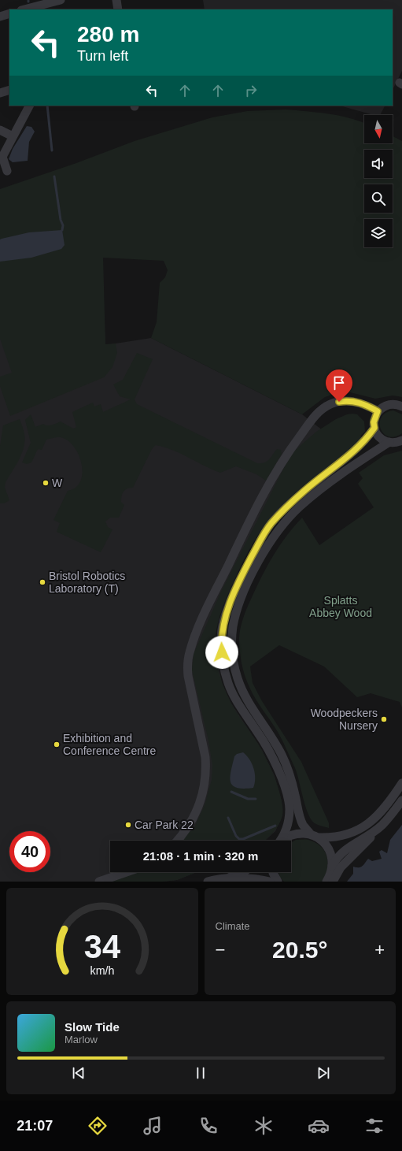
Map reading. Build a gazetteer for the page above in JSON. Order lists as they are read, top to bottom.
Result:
{
  "parks": ["Splatts Abbey Wood"],
  "places": [
    "W",
    "Bristol Robotics Laboratory (T)",
    "Woodpeckers Nursery",
    "Exhibition and Conference Centre",
    "Car Park 22"
  ],
  "north": "bottom",
  "page": {
    "turn": ["280 m", "Turn left"],
    "limit": "40",
    "trip": "21:08 · 1 min · 320 m",
    "tile": "Climate",
    "heat": ["−", "20.5°", "+"],
    "song": ["Slow Tide", "Marlow"],
    "tabs": "21:07",
    "gauge": ["34", "km/h"]
  }
}
